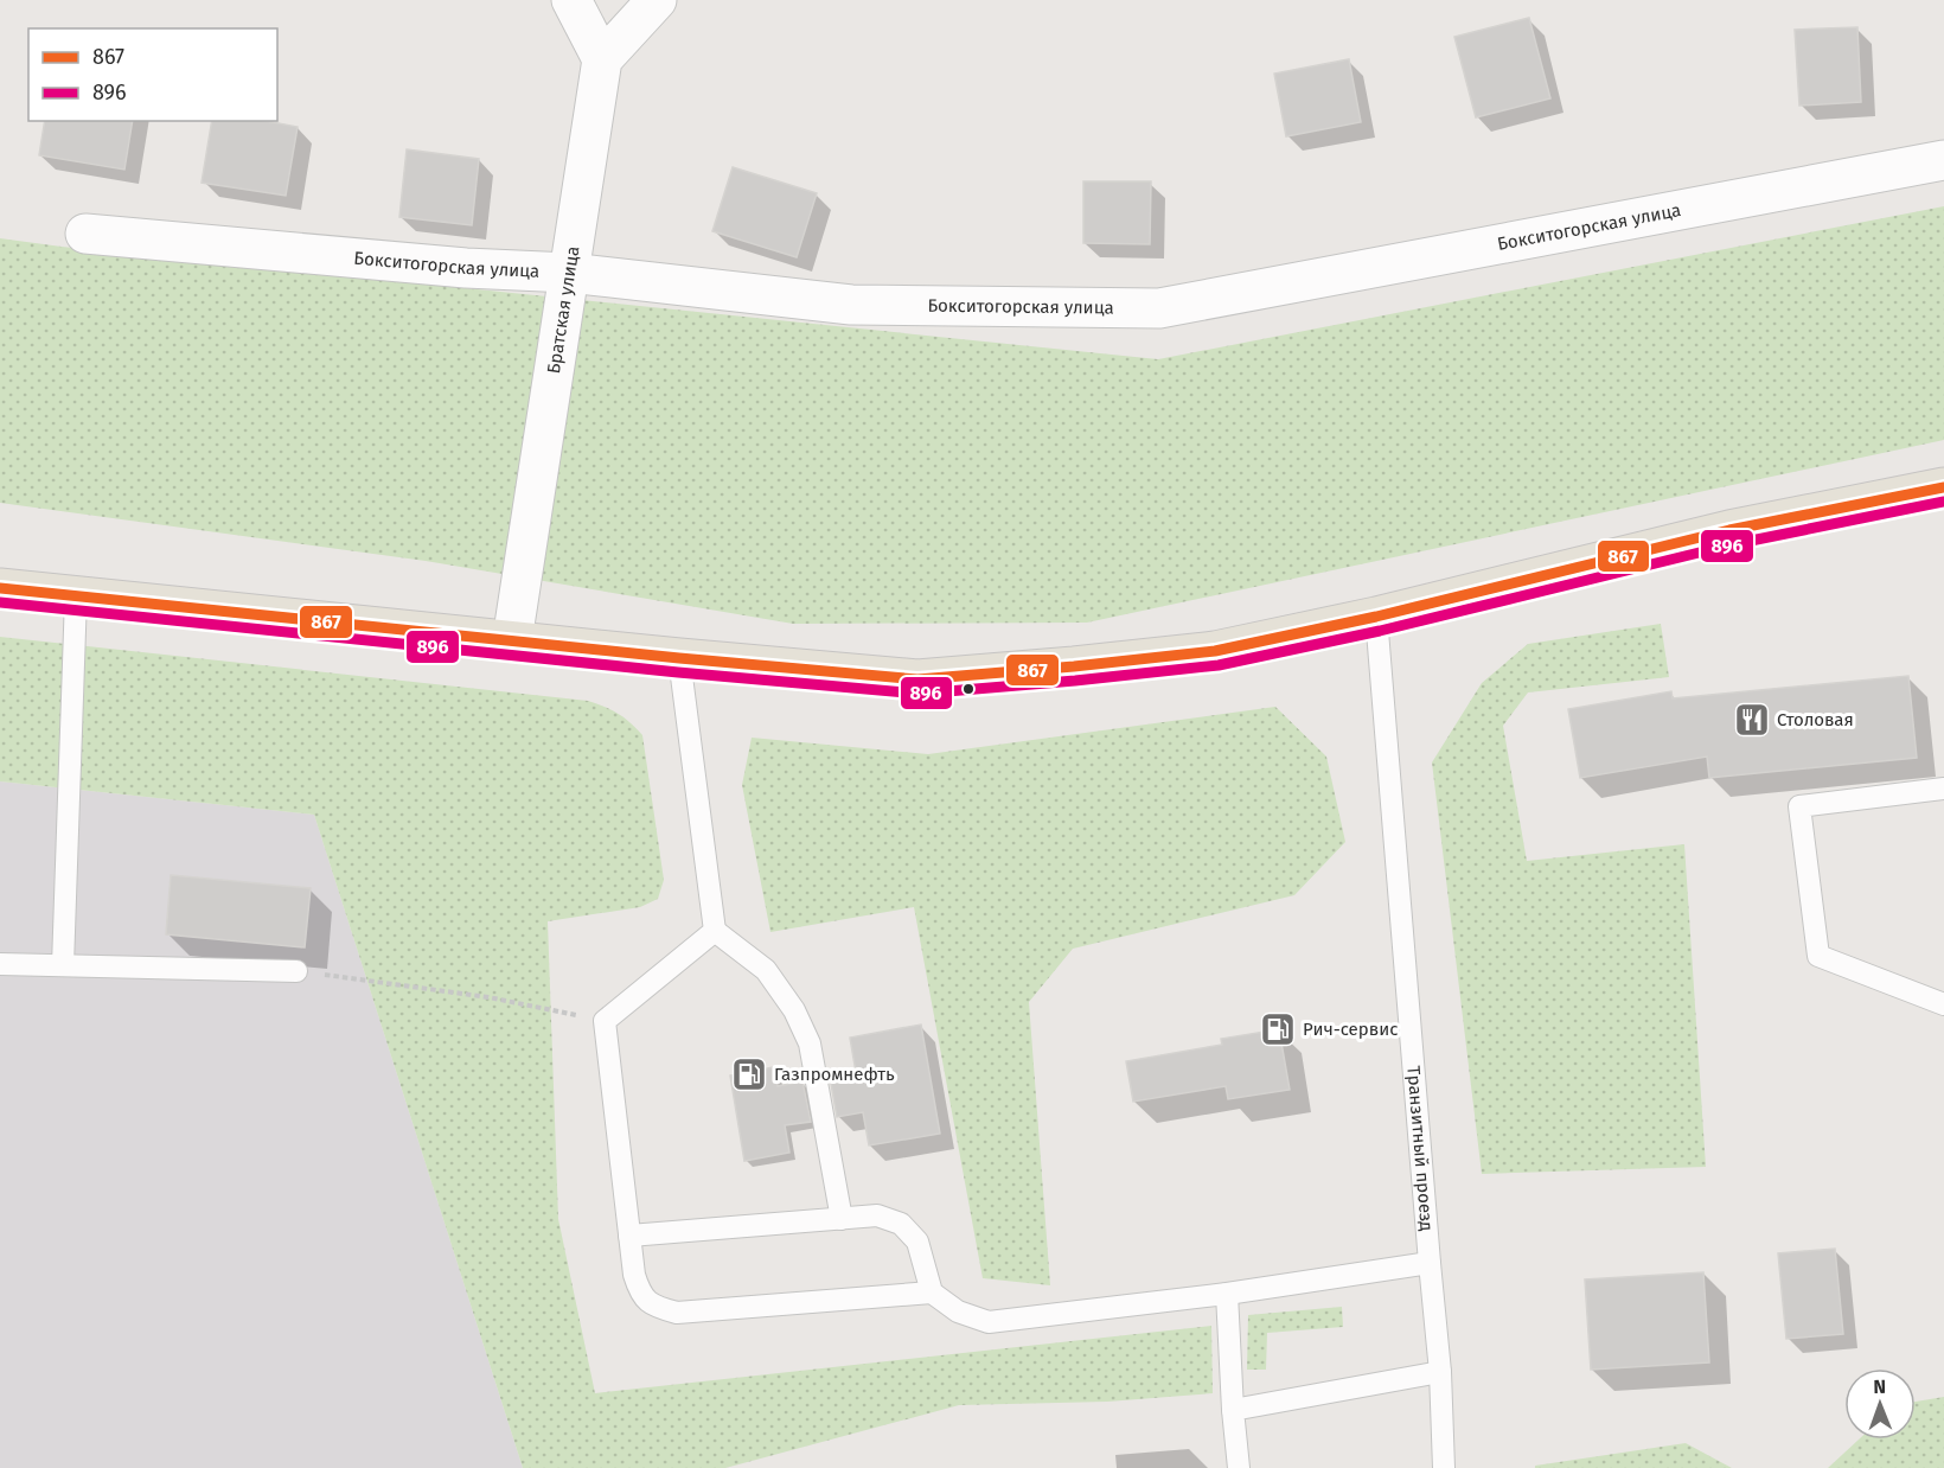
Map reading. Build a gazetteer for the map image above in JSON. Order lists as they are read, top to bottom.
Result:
{
  "streets": {
    "street": ["Бокситогорская улица", "Братская улица"],
    "lane": ["Транзитный проезд"]
  },
  "crossings": [
    ["Бокситогорская улица", "Братская улица"]
  ],
  "places": {
    "restaurant": ["Столовая"],
    "fuel station": ["Рич-сервис", "Газпромнефть"]
  },
  "lines": ["transit line 867", "transit line 896"],
  "legend": ["867", "896"],
  "north": "top"
}
